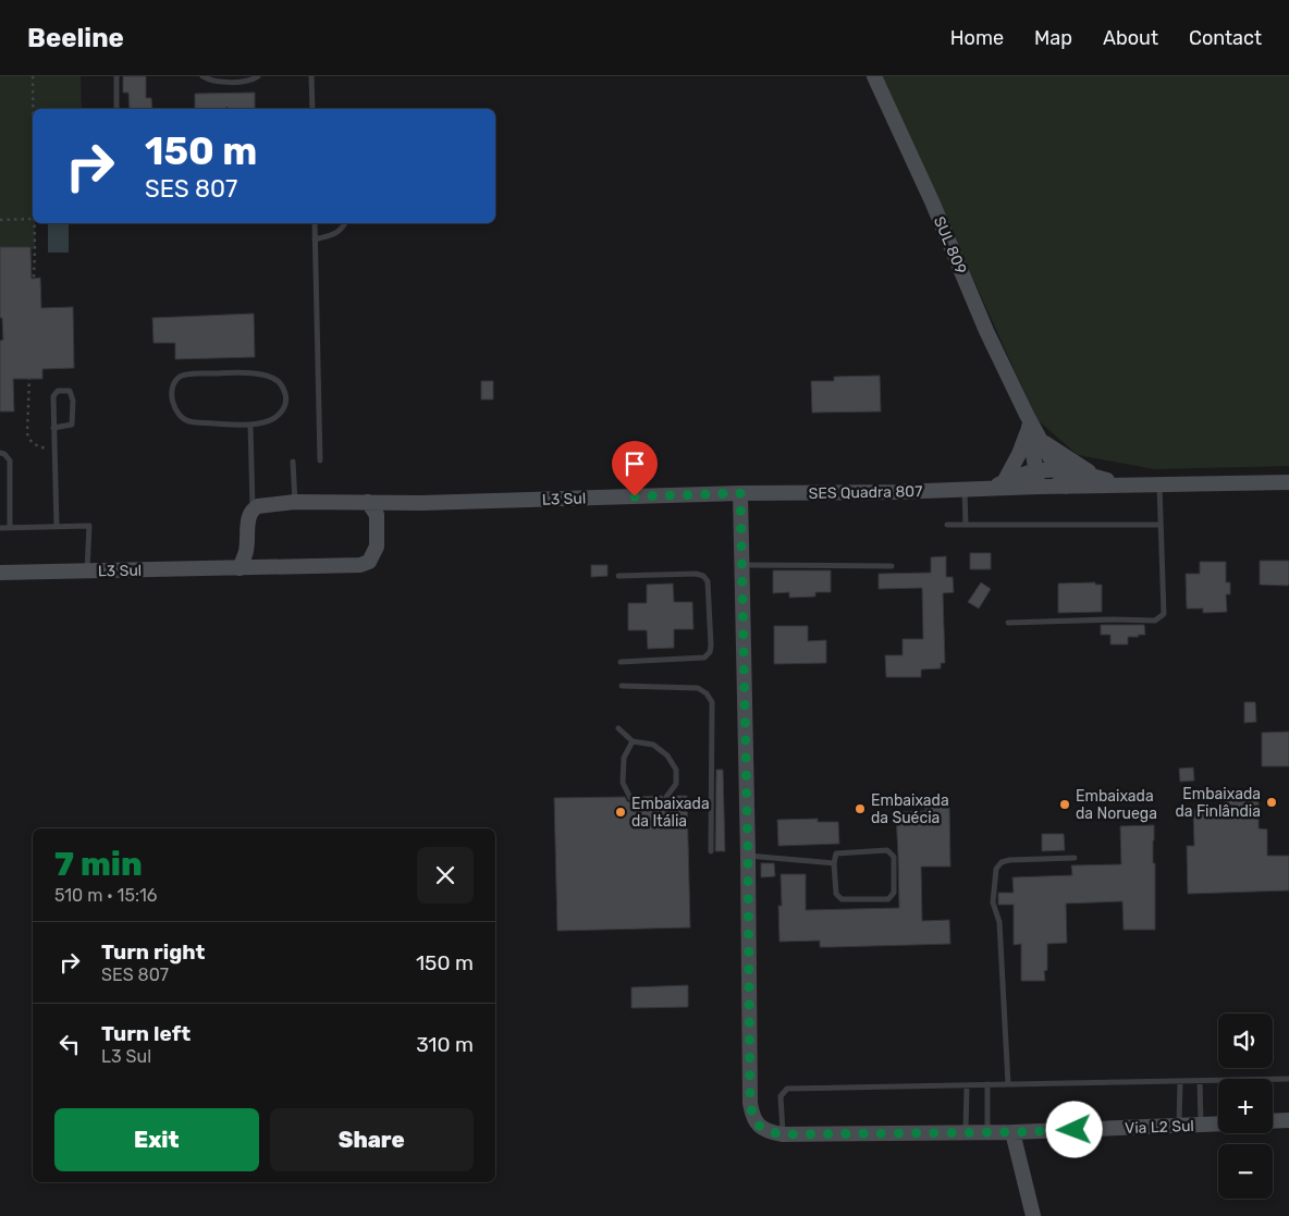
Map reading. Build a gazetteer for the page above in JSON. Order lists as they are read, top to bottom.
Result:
{
  "streets": {
    "street": [
      "SUL 809",
      "SES Quadra 807",
      "L3 Sul",
      "Via L2 Sul"
    ]
  },
  "crossings": [
    ["SUL 809", "SES Quadra 807"],
    ["SES Quadra 807", "L3 Sul"]
  ],
  "places": [
    "Embaixada da Finlândia",
    "Embaixada da Noruega",
    "Embaixada da Suécia",
    "Embaixada da Itália"
  ],
  "page": {
    "header": "Beeline",
    "nav": [
      "Home",
      "Map",
      "About",
      "Contact"
    ],
    "turn": ["150 m", "SES 807"],
    "heading": ["7 min", "510 m · 15:16"],
    "list": [
      {
        "name": "Turn right",
        "note": "SES 807",
        "value": "150 m"
      },
      {
        "name": "Turn left",
        "note": "L3 Sul",
        "value": "310 m"
      }
    ],
    "map_buttons": ["+", "−"],
    "buttons": ["Exit", "Share"]
  }
}
